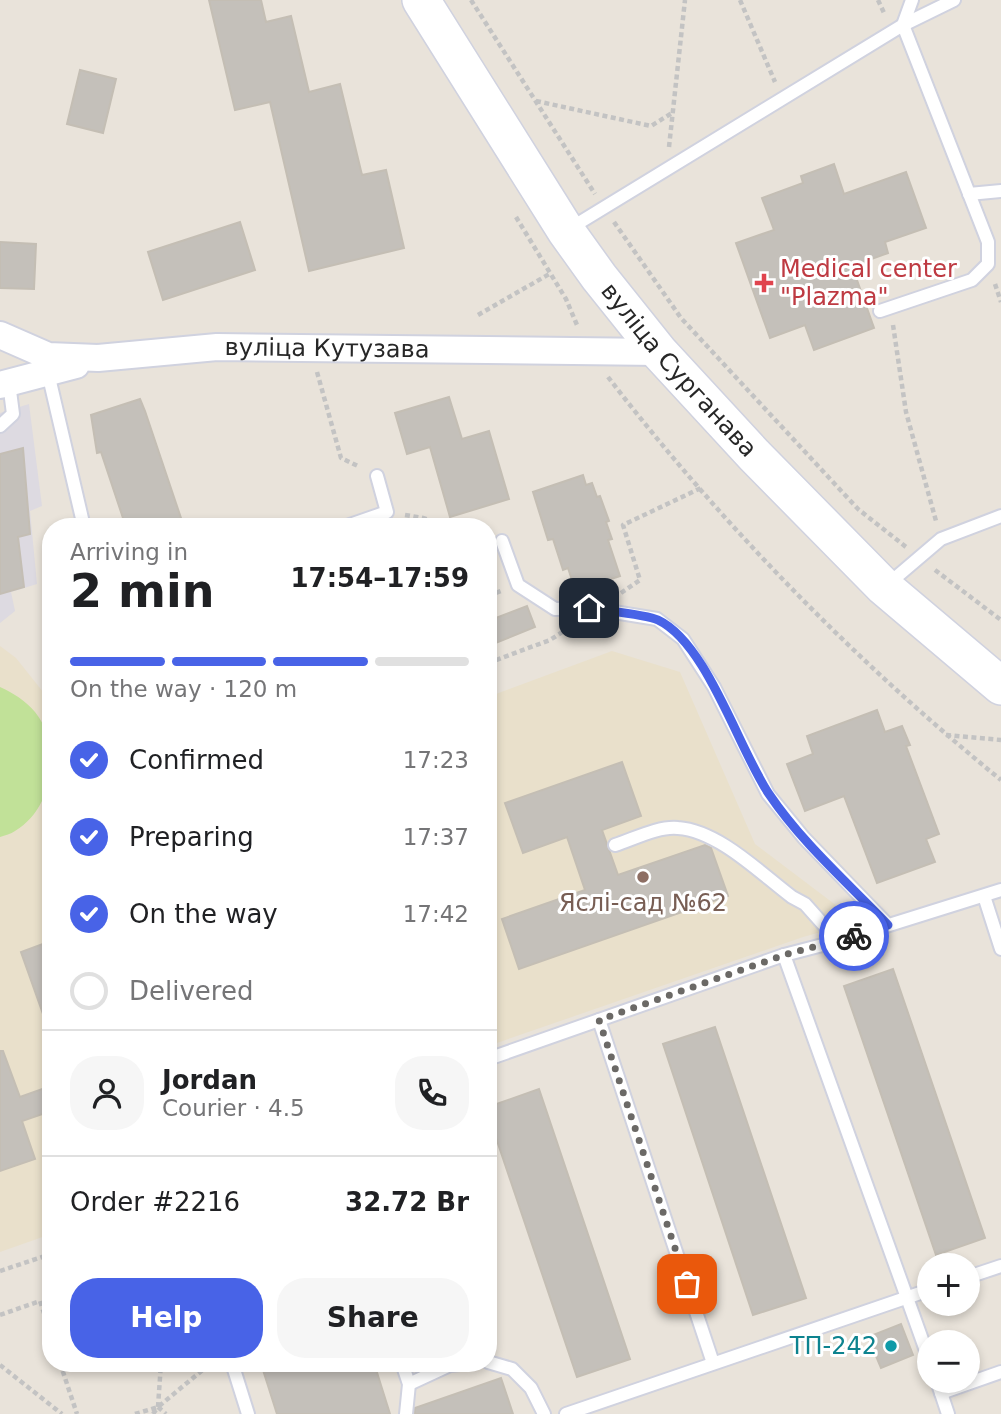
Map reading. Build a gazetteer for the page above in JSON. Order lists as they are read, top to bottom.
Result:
{
  "streets": {
    "main road": ["вуліца Сурганава"],
    "street": ["вуліца Кутузава"]
  },
  "crossings": [
    ["вуліца Кутузава", "вуліца Сурганава"]
  ],
  "places": {
    "health": ["Medical center \"Plazma\""],
    "other": ["Яслі-сад №62", "ТП-242"]
  },
  "page": {
    "heading": ["2 min", "Arriving in", "17:54–17:59"],
    "panel": [
      "Jordan",
      "Courier · 4.5",
      "Order #2216",
      "32.72 Br"
    ],
    "bar": "On the way · 120 m",
    "list": [
      ["Confirmed", "17:23"],
      ["Preparing", "17:37"],
      ["On the way", "17:42"],
      "Delivered"
    ],
    "map_buttons": ["+", "−"],
    "buttons": ["Help", "Share"]
  }
}
